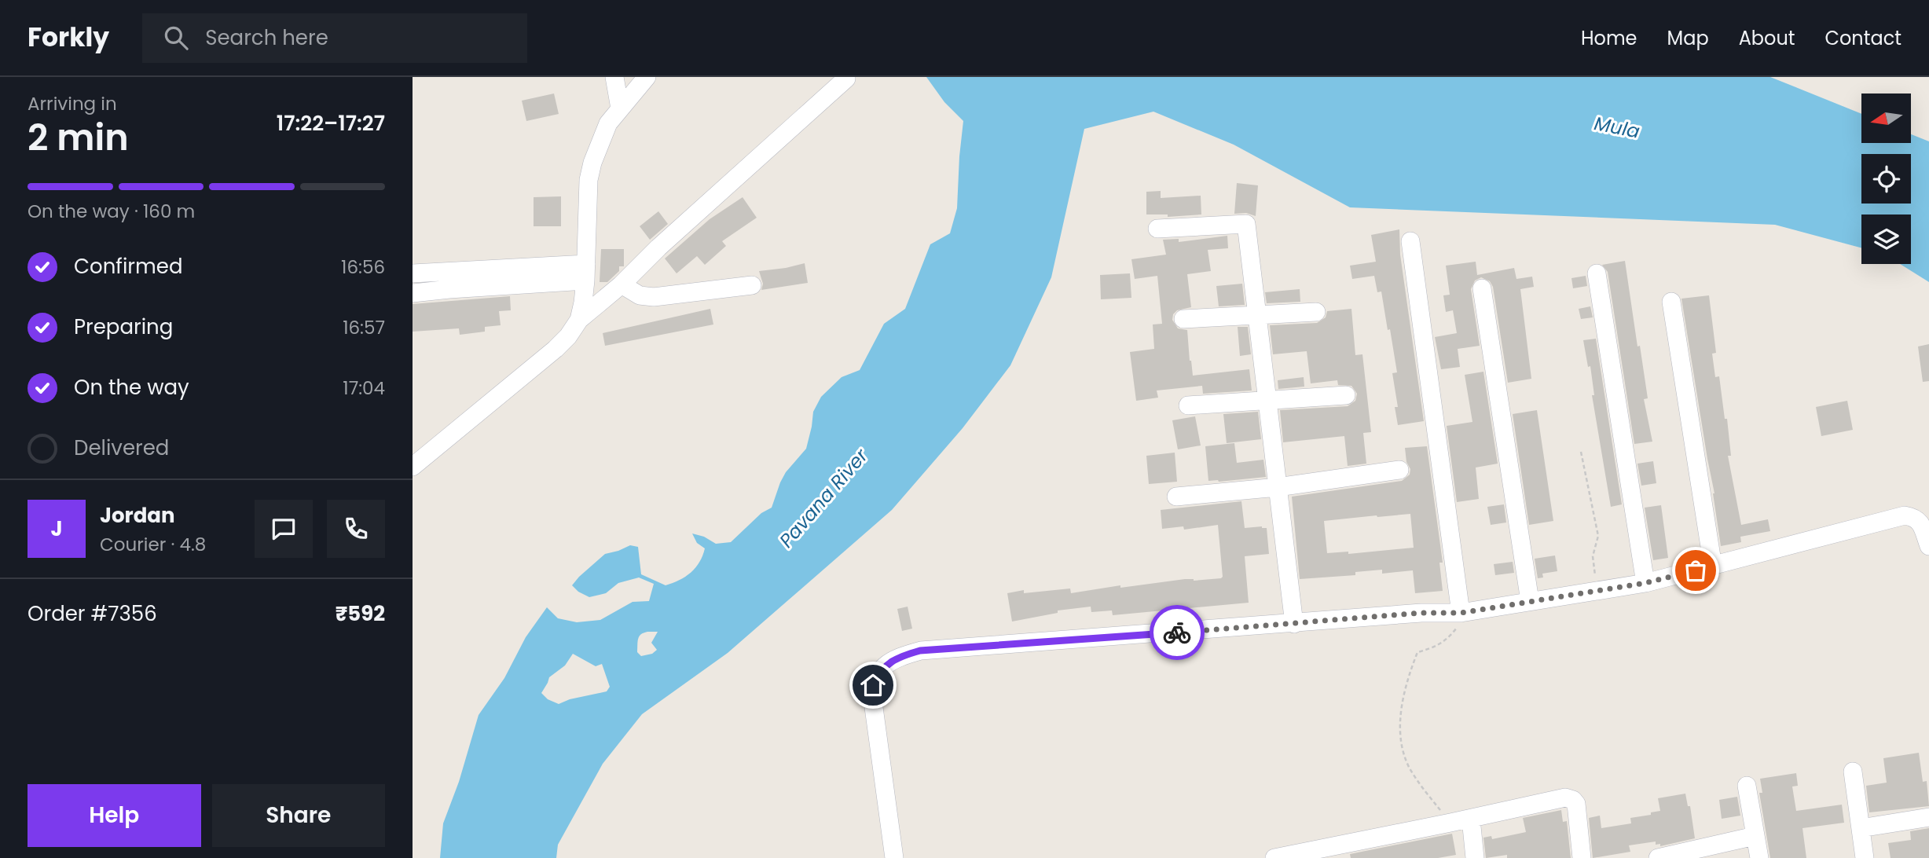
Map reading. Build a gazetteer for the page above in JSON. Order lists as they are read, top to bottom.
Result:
{
  "water": ["Mula", "Pavana River"],
  "north": "left",
  "page": {
    "header": "Forkly",
    "search": "Search here",
    "nav": [
      "Home",
      "Map",
      "About",
      "Contact"
    ],
    "heading": ["2 min", "Arriving in", "17:22–17:27"],
    "panel": [
      "Jordan",
      "Courier · 4.8",
      "Order #7356",
      "₹592"
    ],
    "bar": "On the way · 160 m",
    "list": [
      ["Confirmed", "16:56"],
      ["Preparing", "16:57"],
      ["On the way", "17:04"],
      "Delivered"
    ],
    "round": "J",
    "buttons": ["Help", "Share"]
  }
}
